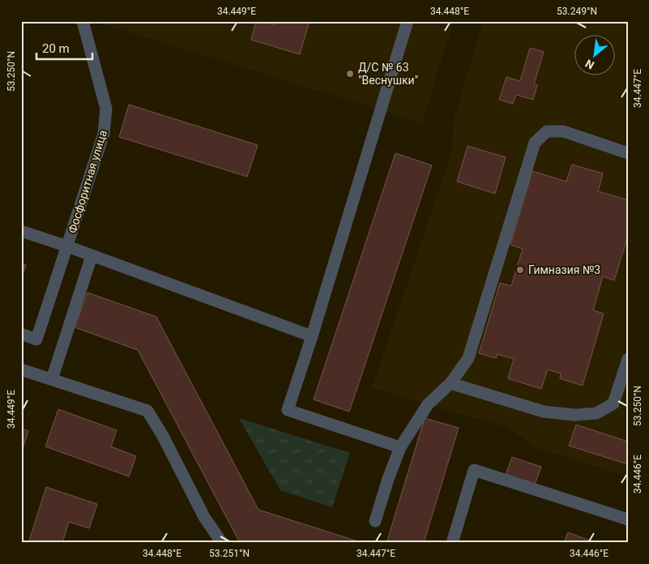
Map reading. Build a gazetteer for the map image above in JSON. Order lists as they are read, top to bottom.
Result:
{
  "streets": {
    "street": ["Фосфоритная улица"]
  },
  "places": ["Д/С № 63 \"Веснушки\"", "Гимназия №3"],
  "scale_bar": "20 m",
  "north": "bottom left",
  "coordinates": [
    "34.449°E",
    "34.448°E",
    "53.249°N",
    "53.250°N",
    "34.447°E",
    "34.446°E",
    "53.251°N"
  ]
}
